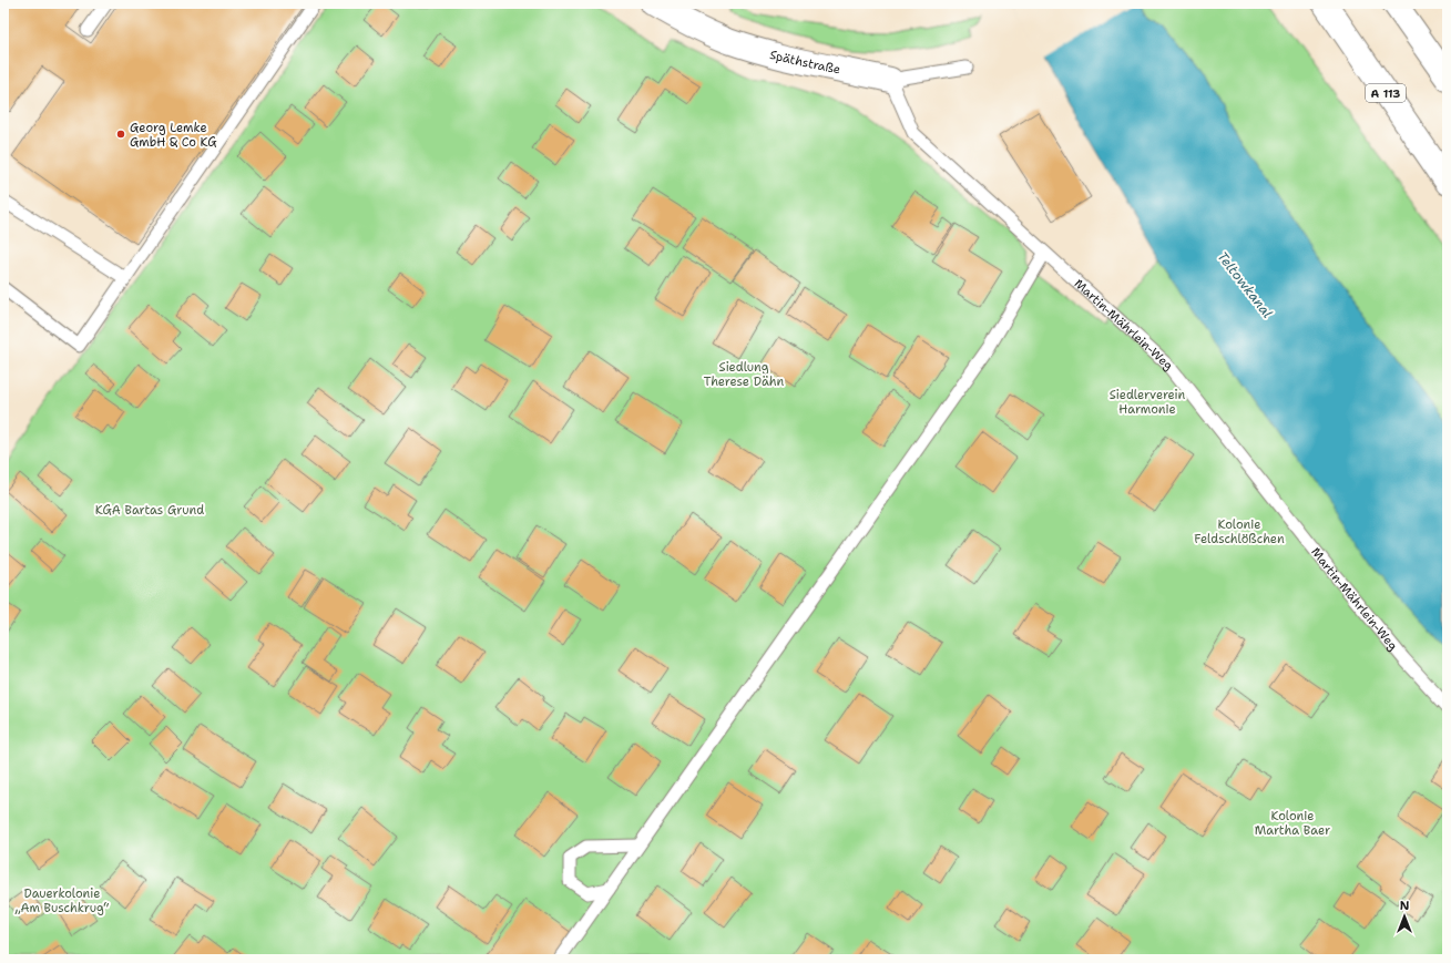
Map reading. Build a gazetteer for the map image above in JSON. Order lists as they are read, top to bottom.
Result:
{
  "streets": {
    "main road": ["Späthstraße", "A 113"],
    "lane": ["Martin-Mährlein-Weg"]
  },
  "crossings": [
    ["Späthstraße", "Martin-Mährlein-Weg"]
  ],
  "water": ["Teltowkanal"],
  "parks": [
    "Siedlung Therese Dähn",
    "Siedlerverein Harmonie",
    "KGA Bartas Grund",
    "Kolonie Feldschlößchen",
    "Kolonie Martha Baer",
    "Dauerkolonie „Am Buschkrug“"
  ],
  "places": ["Georg Lemke GmbH & Co KG"],
  "north": "top"
}
